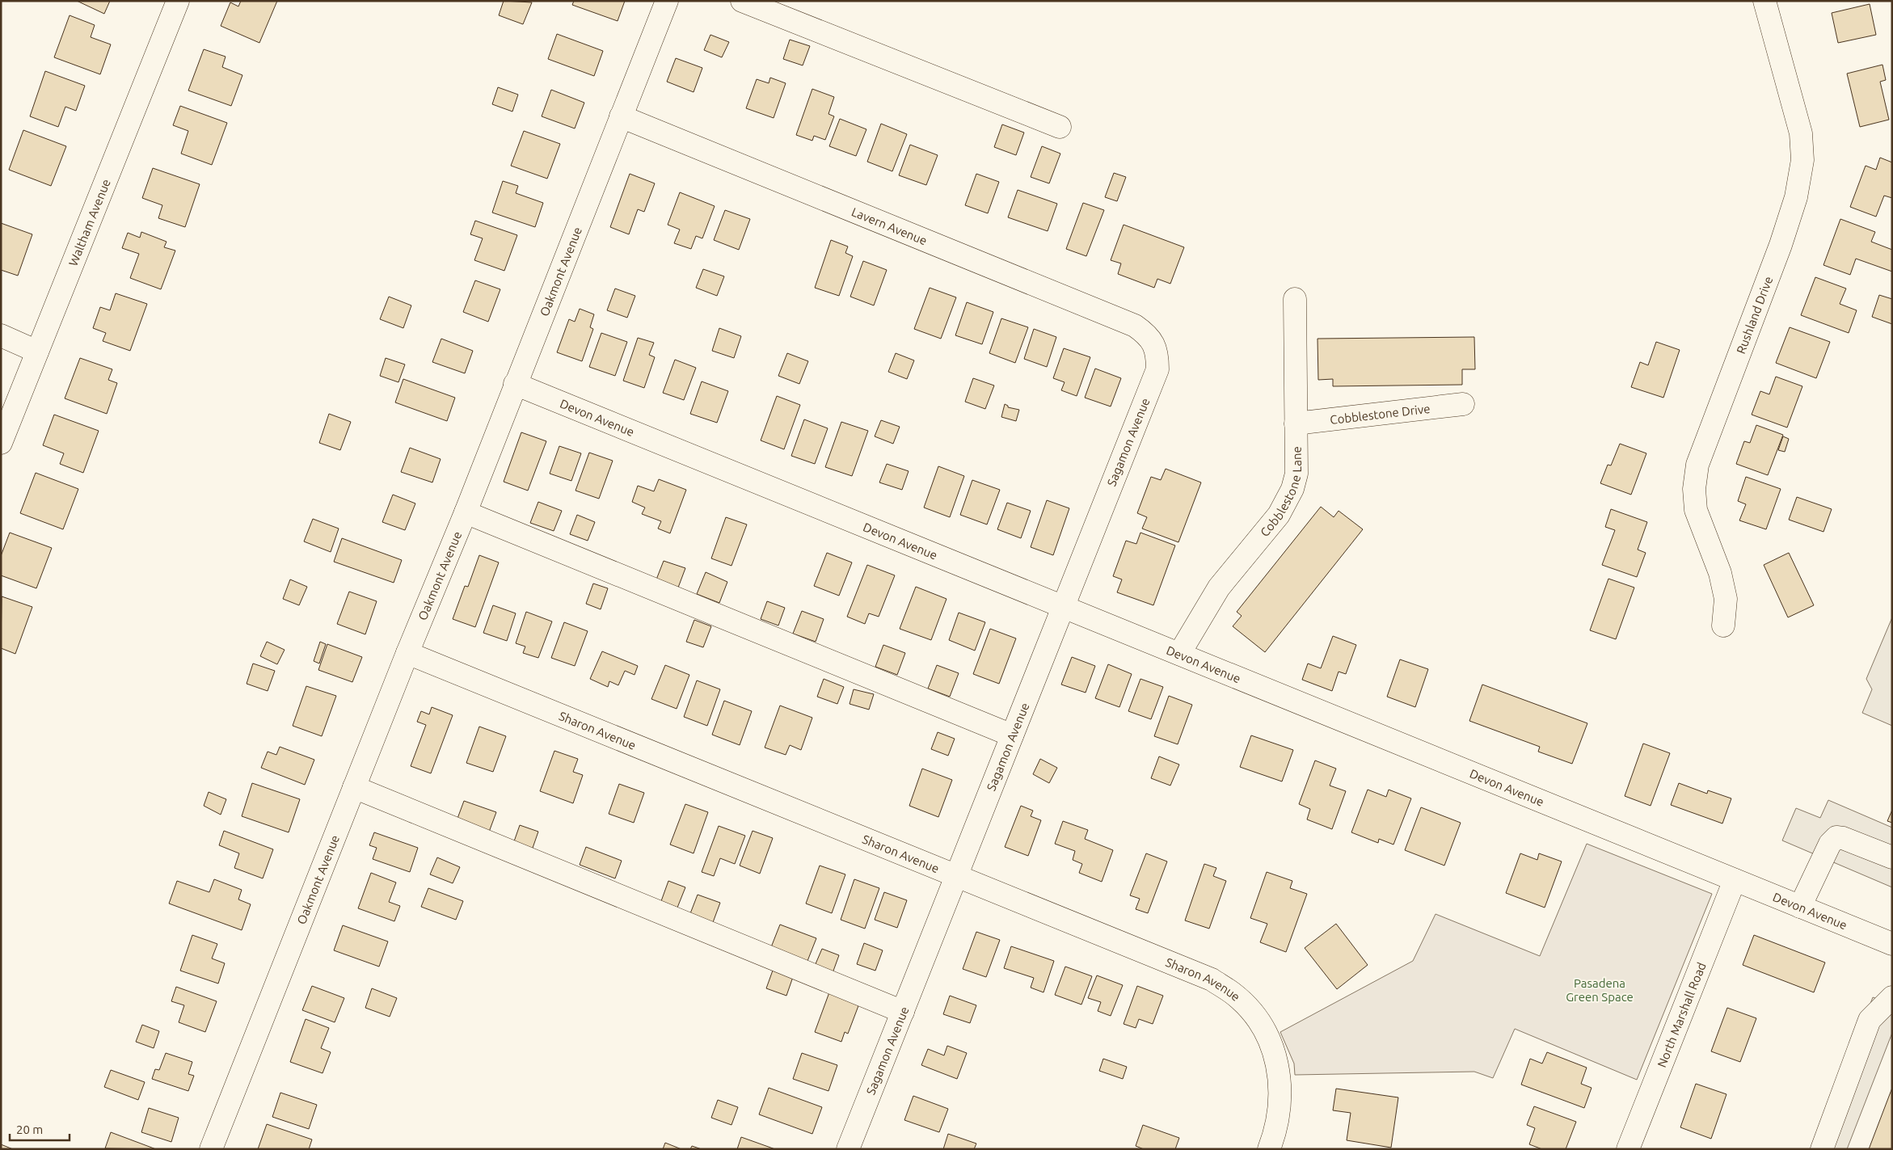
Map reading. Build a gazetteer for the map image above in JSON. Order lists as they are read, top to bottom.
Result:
{
  "streets": {
    "street": [
      "Waltham Avenue",
      "Lavern Avenue",
      "Oakmont Avenue",
      "Rushland Drive",
      "Cobblestone Drive",
      "Devon Avenue",
      "Sagamon Avenue",
      "Cobblestone Lane",
      "Sharon Avenue",
      "North Marshall Road"
    ]
  },
  "crossings": [
    ["Lavern Avenue", "Oakmont Avenue"],
    ["Lavern Avenue", "Sagamon Avenue"],
    ["Oakmont Avenue", "Devon Avenue"],
    ["Oakmont Avenue", "Sharon Avenue"],
    ["Cobblestone Drive", "Cobblestone Lane"],
    ["Devon Avenue", "Sagamon Avenue"],
    ["Devon Avenue", "Cobblestone Lane"],
    ["Devon Avenue", "North Marshall Road"],
    ["Sagamon Avenue", "Sharon Avenue"]
  ],
  "parks": ["Pasadena Green Space"],
  "scale_bar": "20 m"
}
